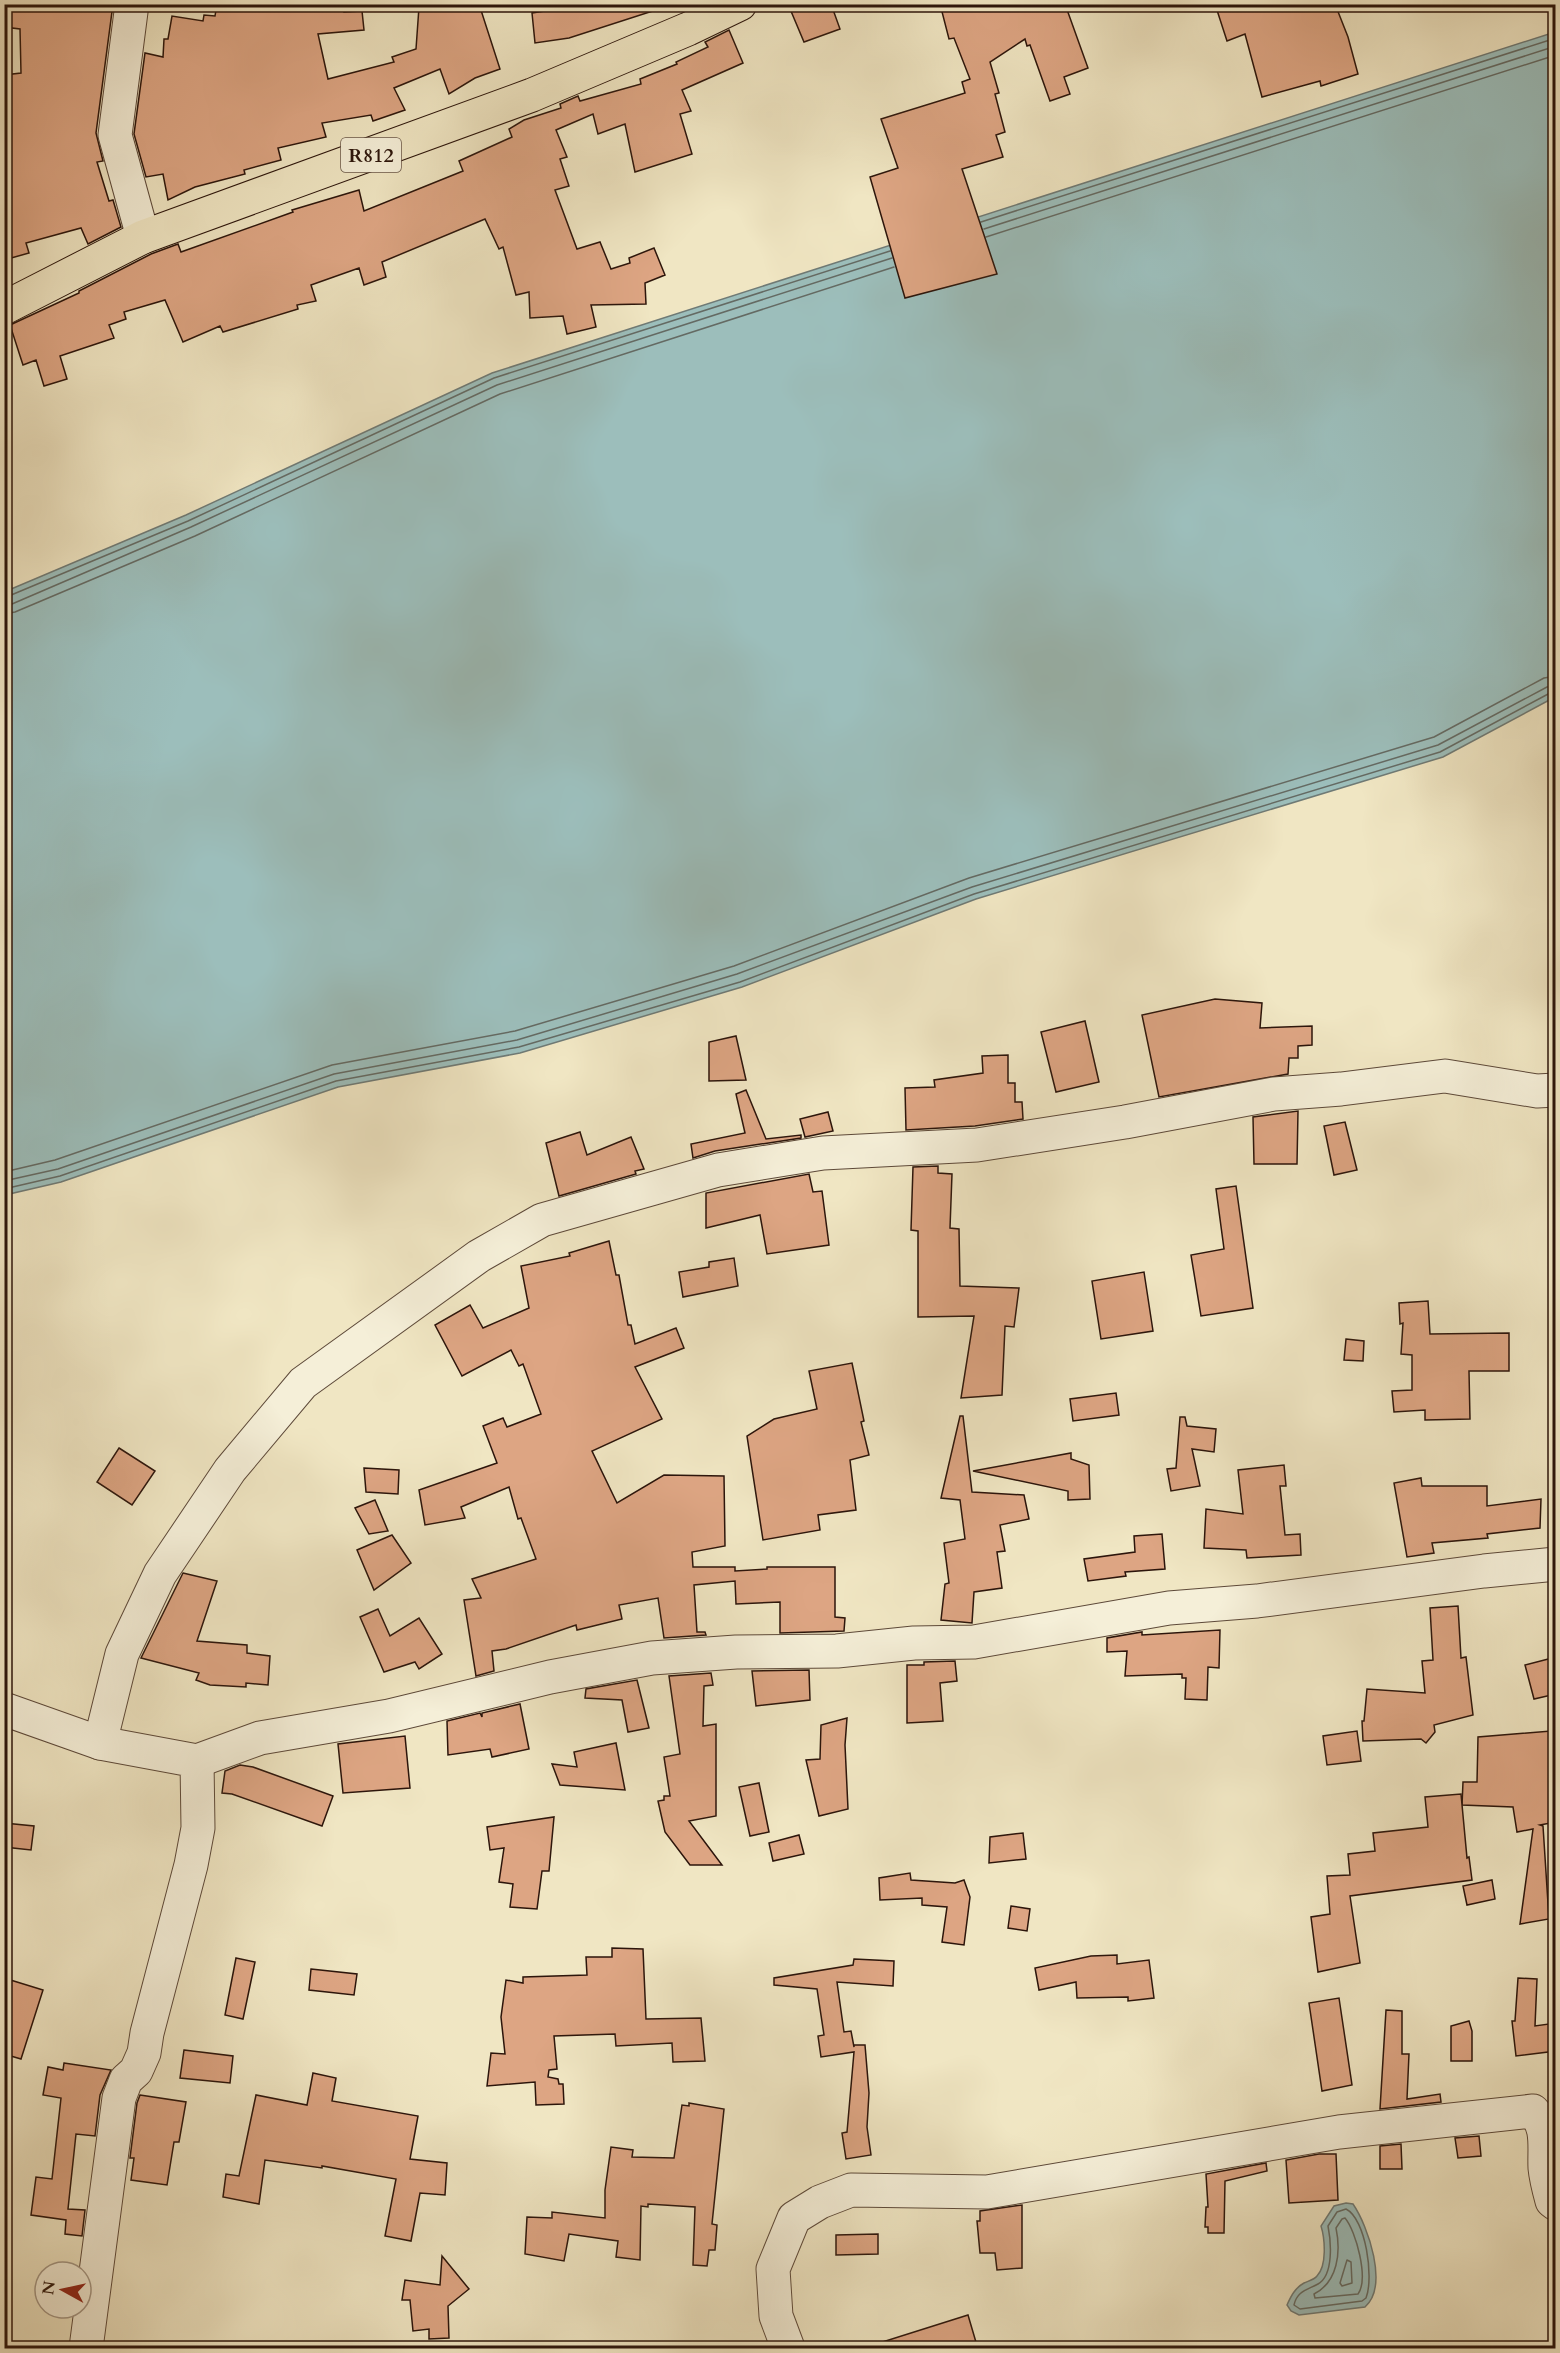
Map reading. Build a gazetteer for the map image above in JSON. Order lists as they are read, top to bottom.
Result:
{
  "streets": {
    "main road": ["R812"]
  },
  "north": "left"
}
